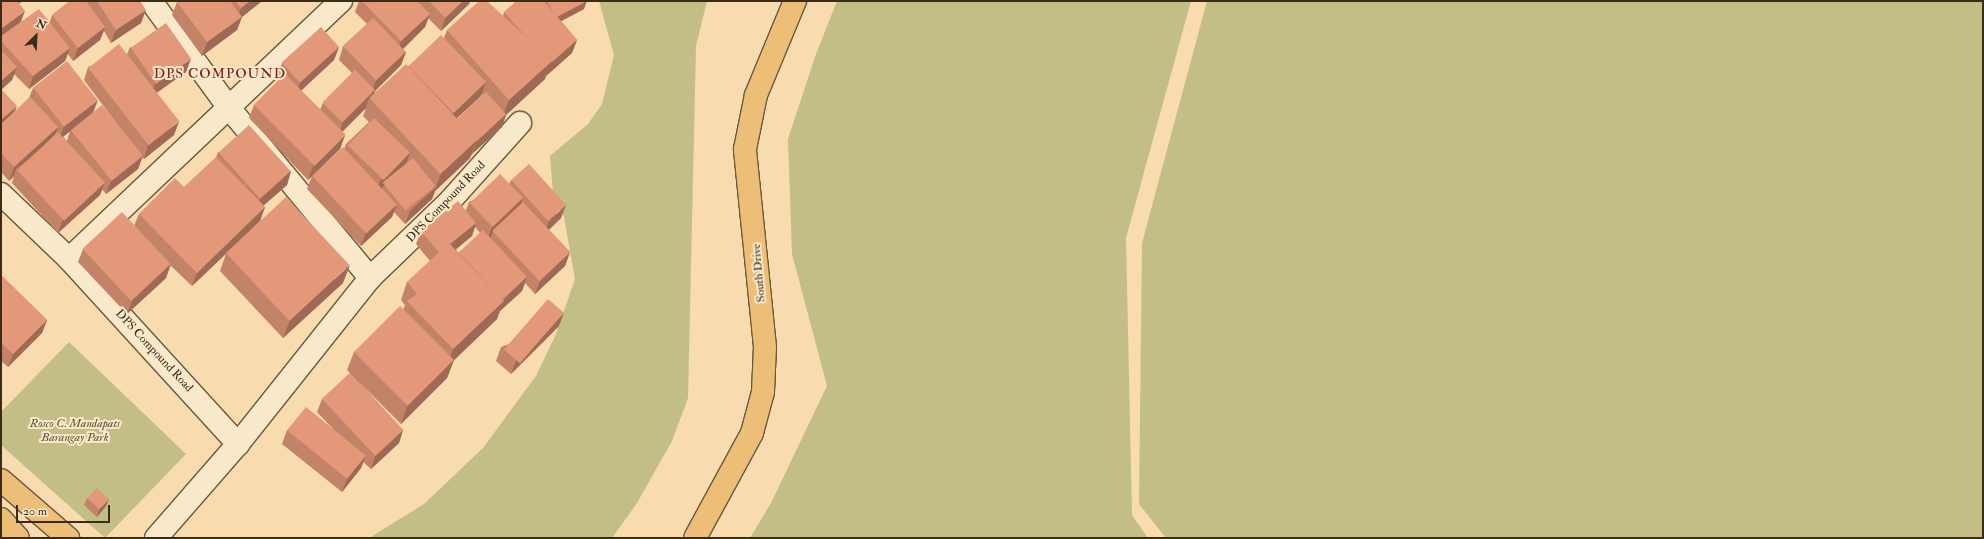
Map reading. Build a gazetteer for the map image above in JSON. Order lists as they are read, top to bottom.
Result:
{
  "streets": {
    "main road": ["South Drive"],
    "street": ["DPS Compound Road"]
  },
  "districts": ["DPS COMPOUND"],
  "parks": ["Rosco C. Mandapats Barangay Park"],
  "scale_bar": "20 m",
  "north": "top right"
}
